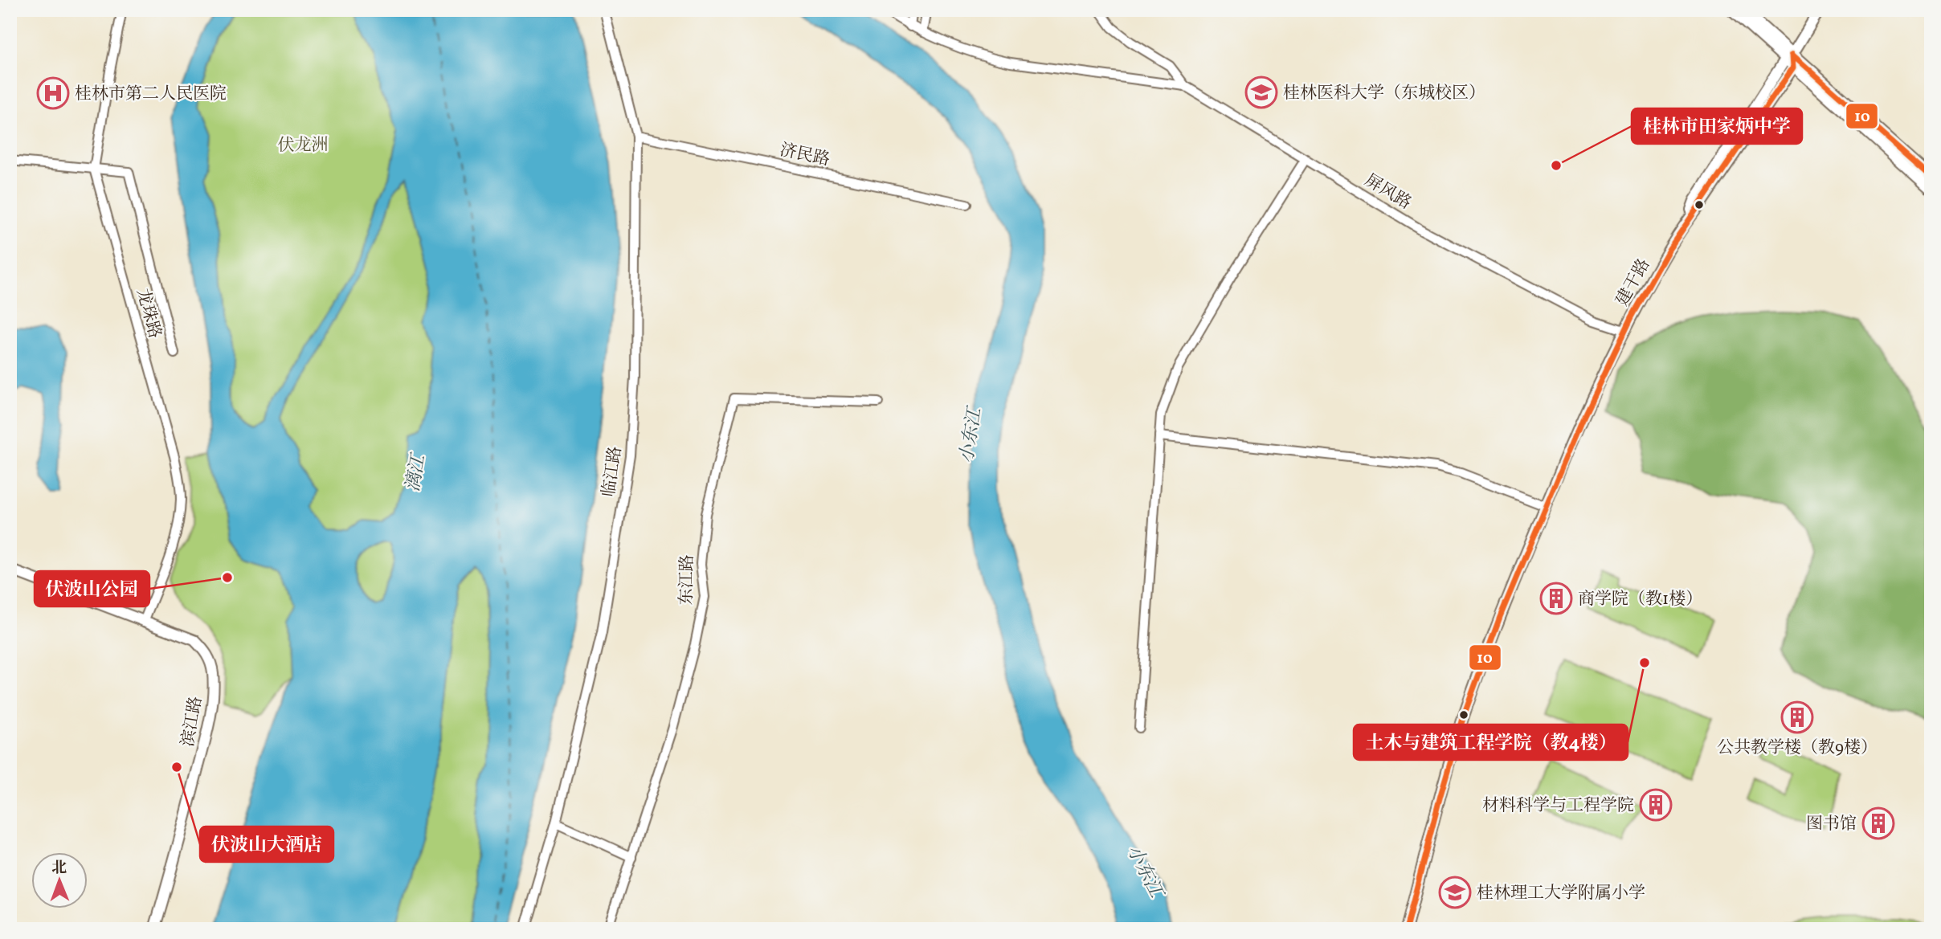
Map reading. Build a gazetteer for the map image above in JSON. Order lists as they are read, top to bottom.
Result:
{
  "streets": {
    "main road": ["建干路", "滨江路"],
    "street": [
      "济民路",
      "屏风路",
      "龙珠路",
      "临江路",
      "东江路"
    ]
  },
  "crossings": [
    ["济民路", "临江路"],
    ["屏风路", "建干路"],
    ["龙珠路", "滨江路"]
  ],
  "water": ["小东江", "漓江"],
  "parks": ["伏龙洲"],
  "places": {
    "school or university": ["桂林医科大学（东城校区）", "桂林理工大学附属小学"],
    "hospital": ["桂林市第二人民医院"],
    "other": [
      "桂林市田家炳中学",
      "伏波山公园",
      "土木与建筑工程学院（教4楼）",
      "伏波山大酒店"
    ],
    "building": [
      "商学院（教1楼）",
      "公共教学楼（教9楼）",
      "材料科学与工程学院",
      "图书馆"
    ]
  },
  "lines": ["transit line 10"],
  "north": "top"
}
